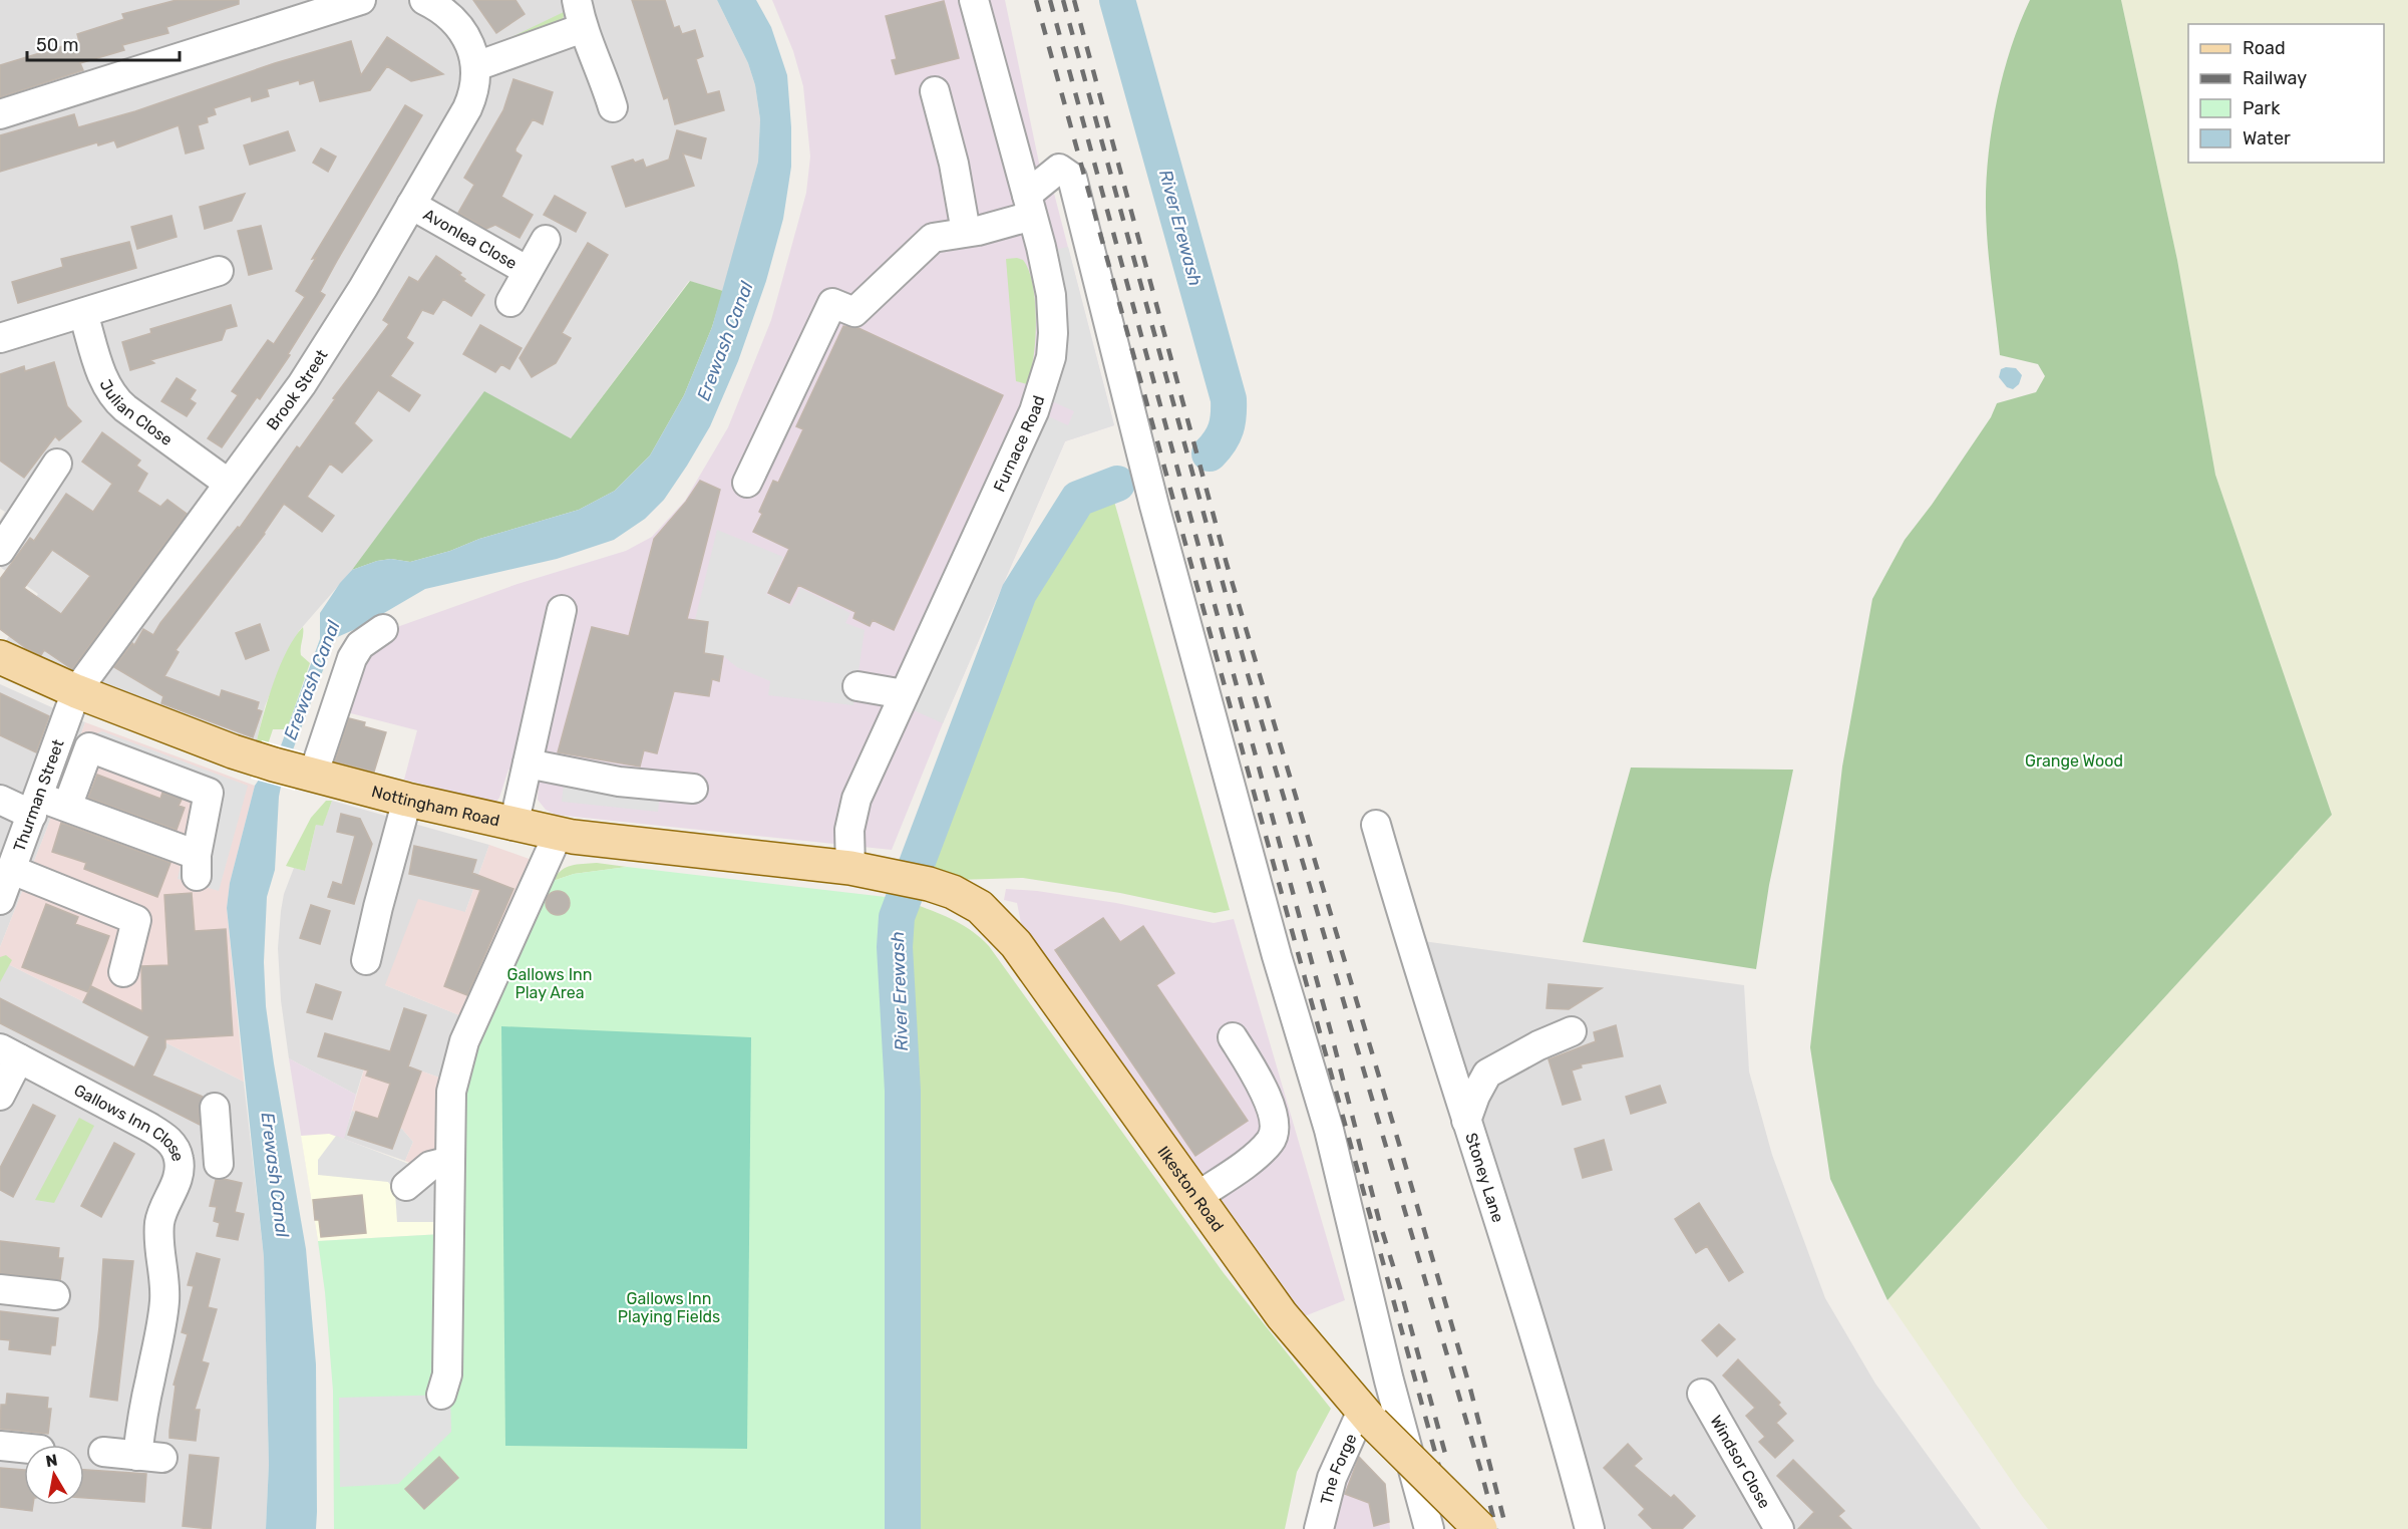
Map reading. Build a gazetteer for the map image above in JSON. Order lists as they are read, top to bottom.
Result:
{
  "streets": {
    "main road": ["Nottingham Road", "Ilkeston Road"],
    "street": [
      "Avonlea Close",
      "Brook Street",
      "Julian Close",
      "Furnace Road",
      "Thurman Street",
      "Gallows Inn Close",
      "Stoney Lane",
      "Windsor Close",
      "The Forge"
    ]
  },
  "crossings": [
    ["Avonlea Close", "Brook Street"],
    ["Brook Street", "Julian Close"],
    ["Brook Street", "Thurman Street"],
    ["Brook Street", "Nottingham Road"],
    ["Furnace Road", "Nottingham Road"],
    ["Thurman Street", "Nottingham Road"],
    ["Nottingham Road", "Ilkeston Road"],
    ["Ilkeston Road", "The Forge"]
  ],
  "water": ["River Erewash", "Erewash Canal"],
  "parks": ["Grange Wood", "Gallows Inn Play Area", "Gallows Inn Playing Fields"],
  "legend": [
    "Road",
    "Railway",
    "Park",
    "Water"
  ],
  "scale_bar": "50 m",
  "north": "top"
}
